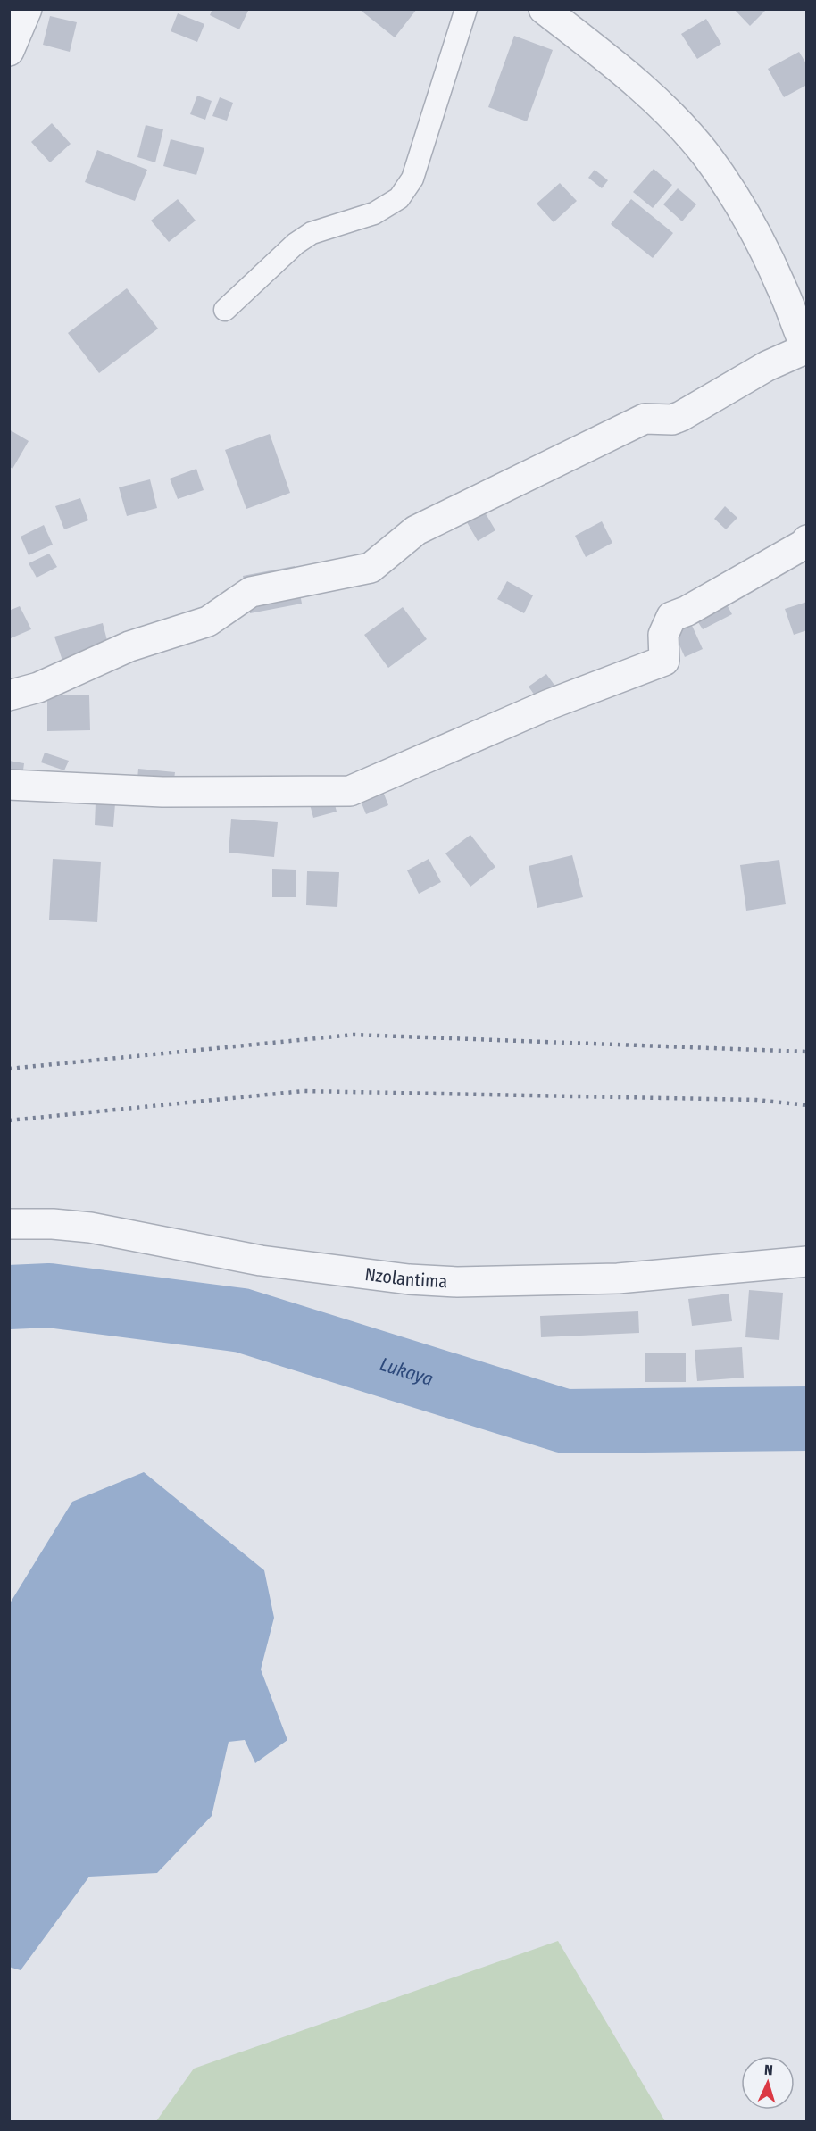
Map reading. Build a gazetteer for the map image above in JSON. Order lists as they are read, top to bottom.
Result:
{
  "streets": {
    "street": ["Nzolantima"]
  },
  "water": ["Lukaya"],
  "north": "top"
}
